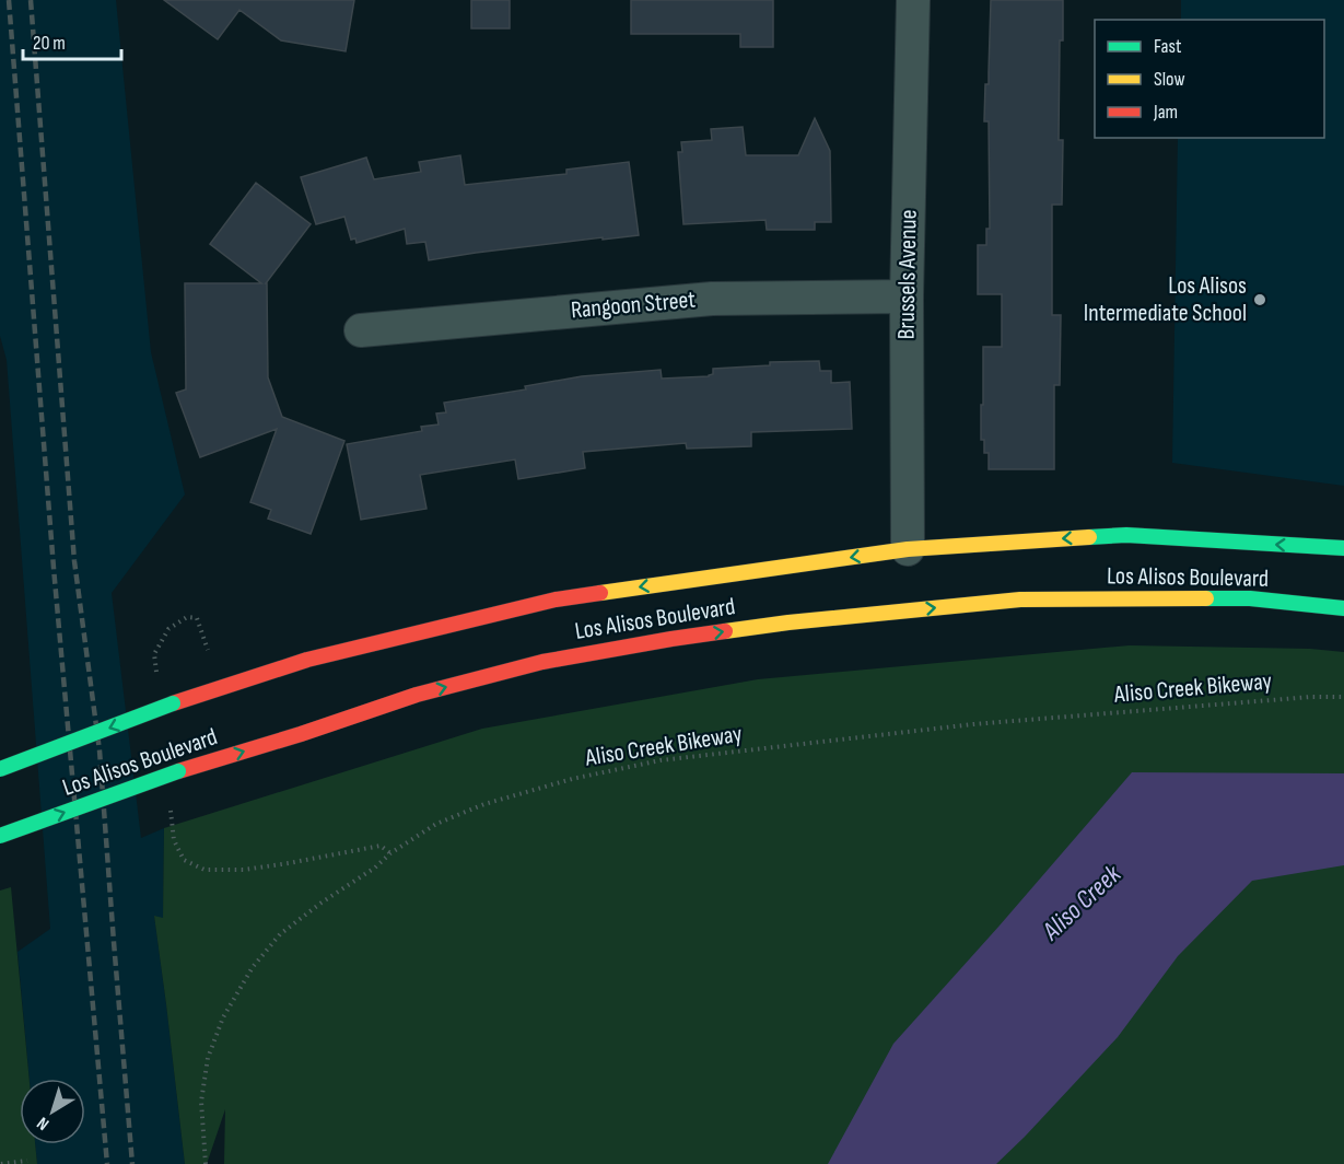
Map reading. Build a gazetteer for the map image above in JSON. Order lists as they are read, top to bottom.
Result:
{
  "streets": {
    "main road": ["Los Alisos Boulevard"],
    "street": ["Brussels Avenue", "Rangoon Street"],
    "path": ["Aliso Creek Bikeway"]
  },
  "crossings": [
    ["Brussels Avenue", "Rangoon Street"],
    ["Brussels Avenue", "Los Alisos Boulevard"]
  ],
  "water": ["Aliso Creek"],
  "places": ["Los Alisos Intermediate School"],
  "legend": ["Fast", "Slow", "Jam"],
  "scale_bar": "20 m",
  "north": "bottom left"
}
